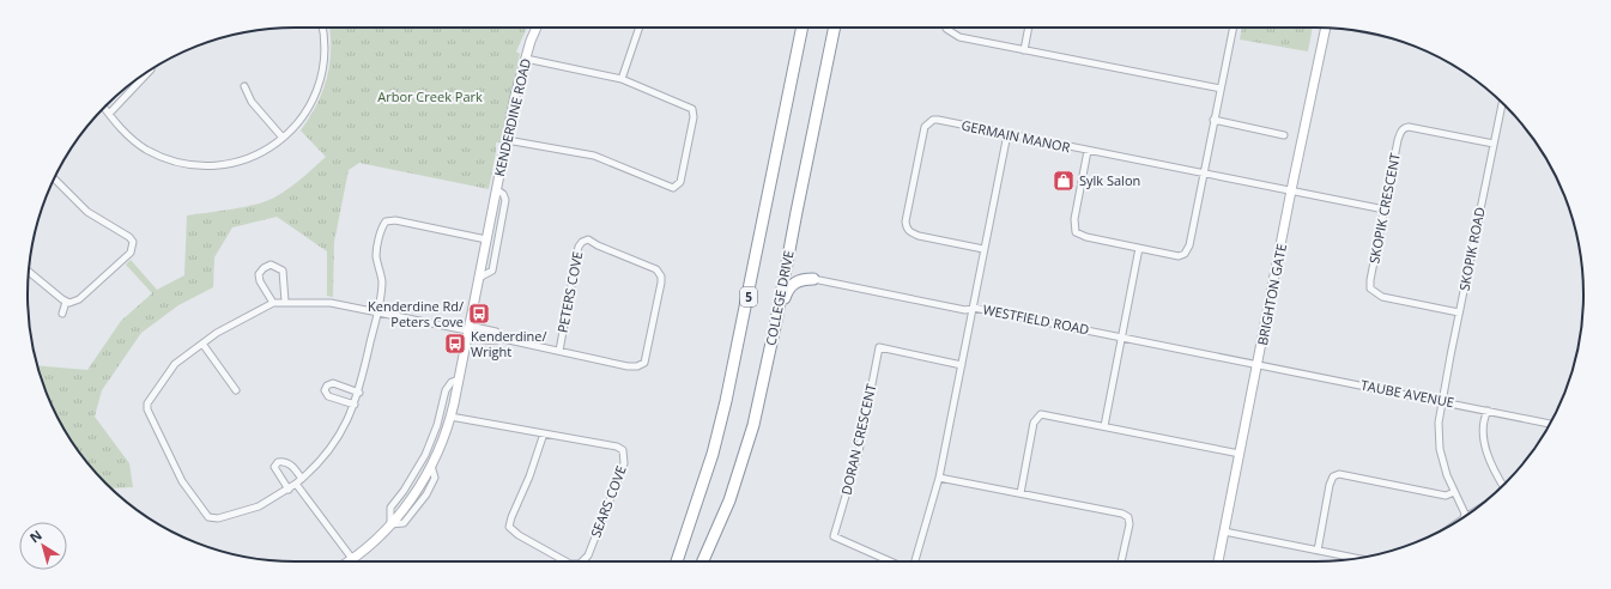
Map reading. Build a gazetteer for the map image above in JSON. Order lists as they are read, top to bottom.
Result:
{
  "streets": {
    "highway": ["5", "COLLEGE DRIVE"],
    "street": [
      "KENDERDINE ROAD",
      "GERMAIN MANOR",
      "SKOPIK CRESCENT",
      "SKOPIK ROAD",
      "PETERS COVE",
      "BRIGHTON GATE",
      "WESTFIELD ROAD",
      "TAUBE AVENUE",
      "DORAN CRESCENT",
      "SEARS COVE"
    ]
  },
  "crossings": [
    ["KENDERDINE ROAD", "PETERS COVE"],
    ["KENDERDINE ROAD", "SEARS COVE"],
    ["GERMAIN MANOR", "SKOPIK CRESCENT"],
    ["GERMAIN MANOR", "BRIGHTON GATE"],
    ["SKOPIK CRESCENT", "SKOPIK ROAD"],
    ["SKOPIK ROAD", "TAUBE AVENUE"],
    ["BRIGHTON GATE", "WESTFIELD ROAD"],
    ["BRIGHTON GATE", "TAUBE AVENUE"],
    ["WESTFIELD ROAD", "TAUBE AVENUE"]
  ],
  "parks": ["Arbor Creek Park"],
  "places": {
    "shop": ["Sylk Salon"],
    "bus stop": ["Kenderdine Rd/ Peters Cove", "Kenderdine/ Wright"]
  },
  "north": "top left"
}
